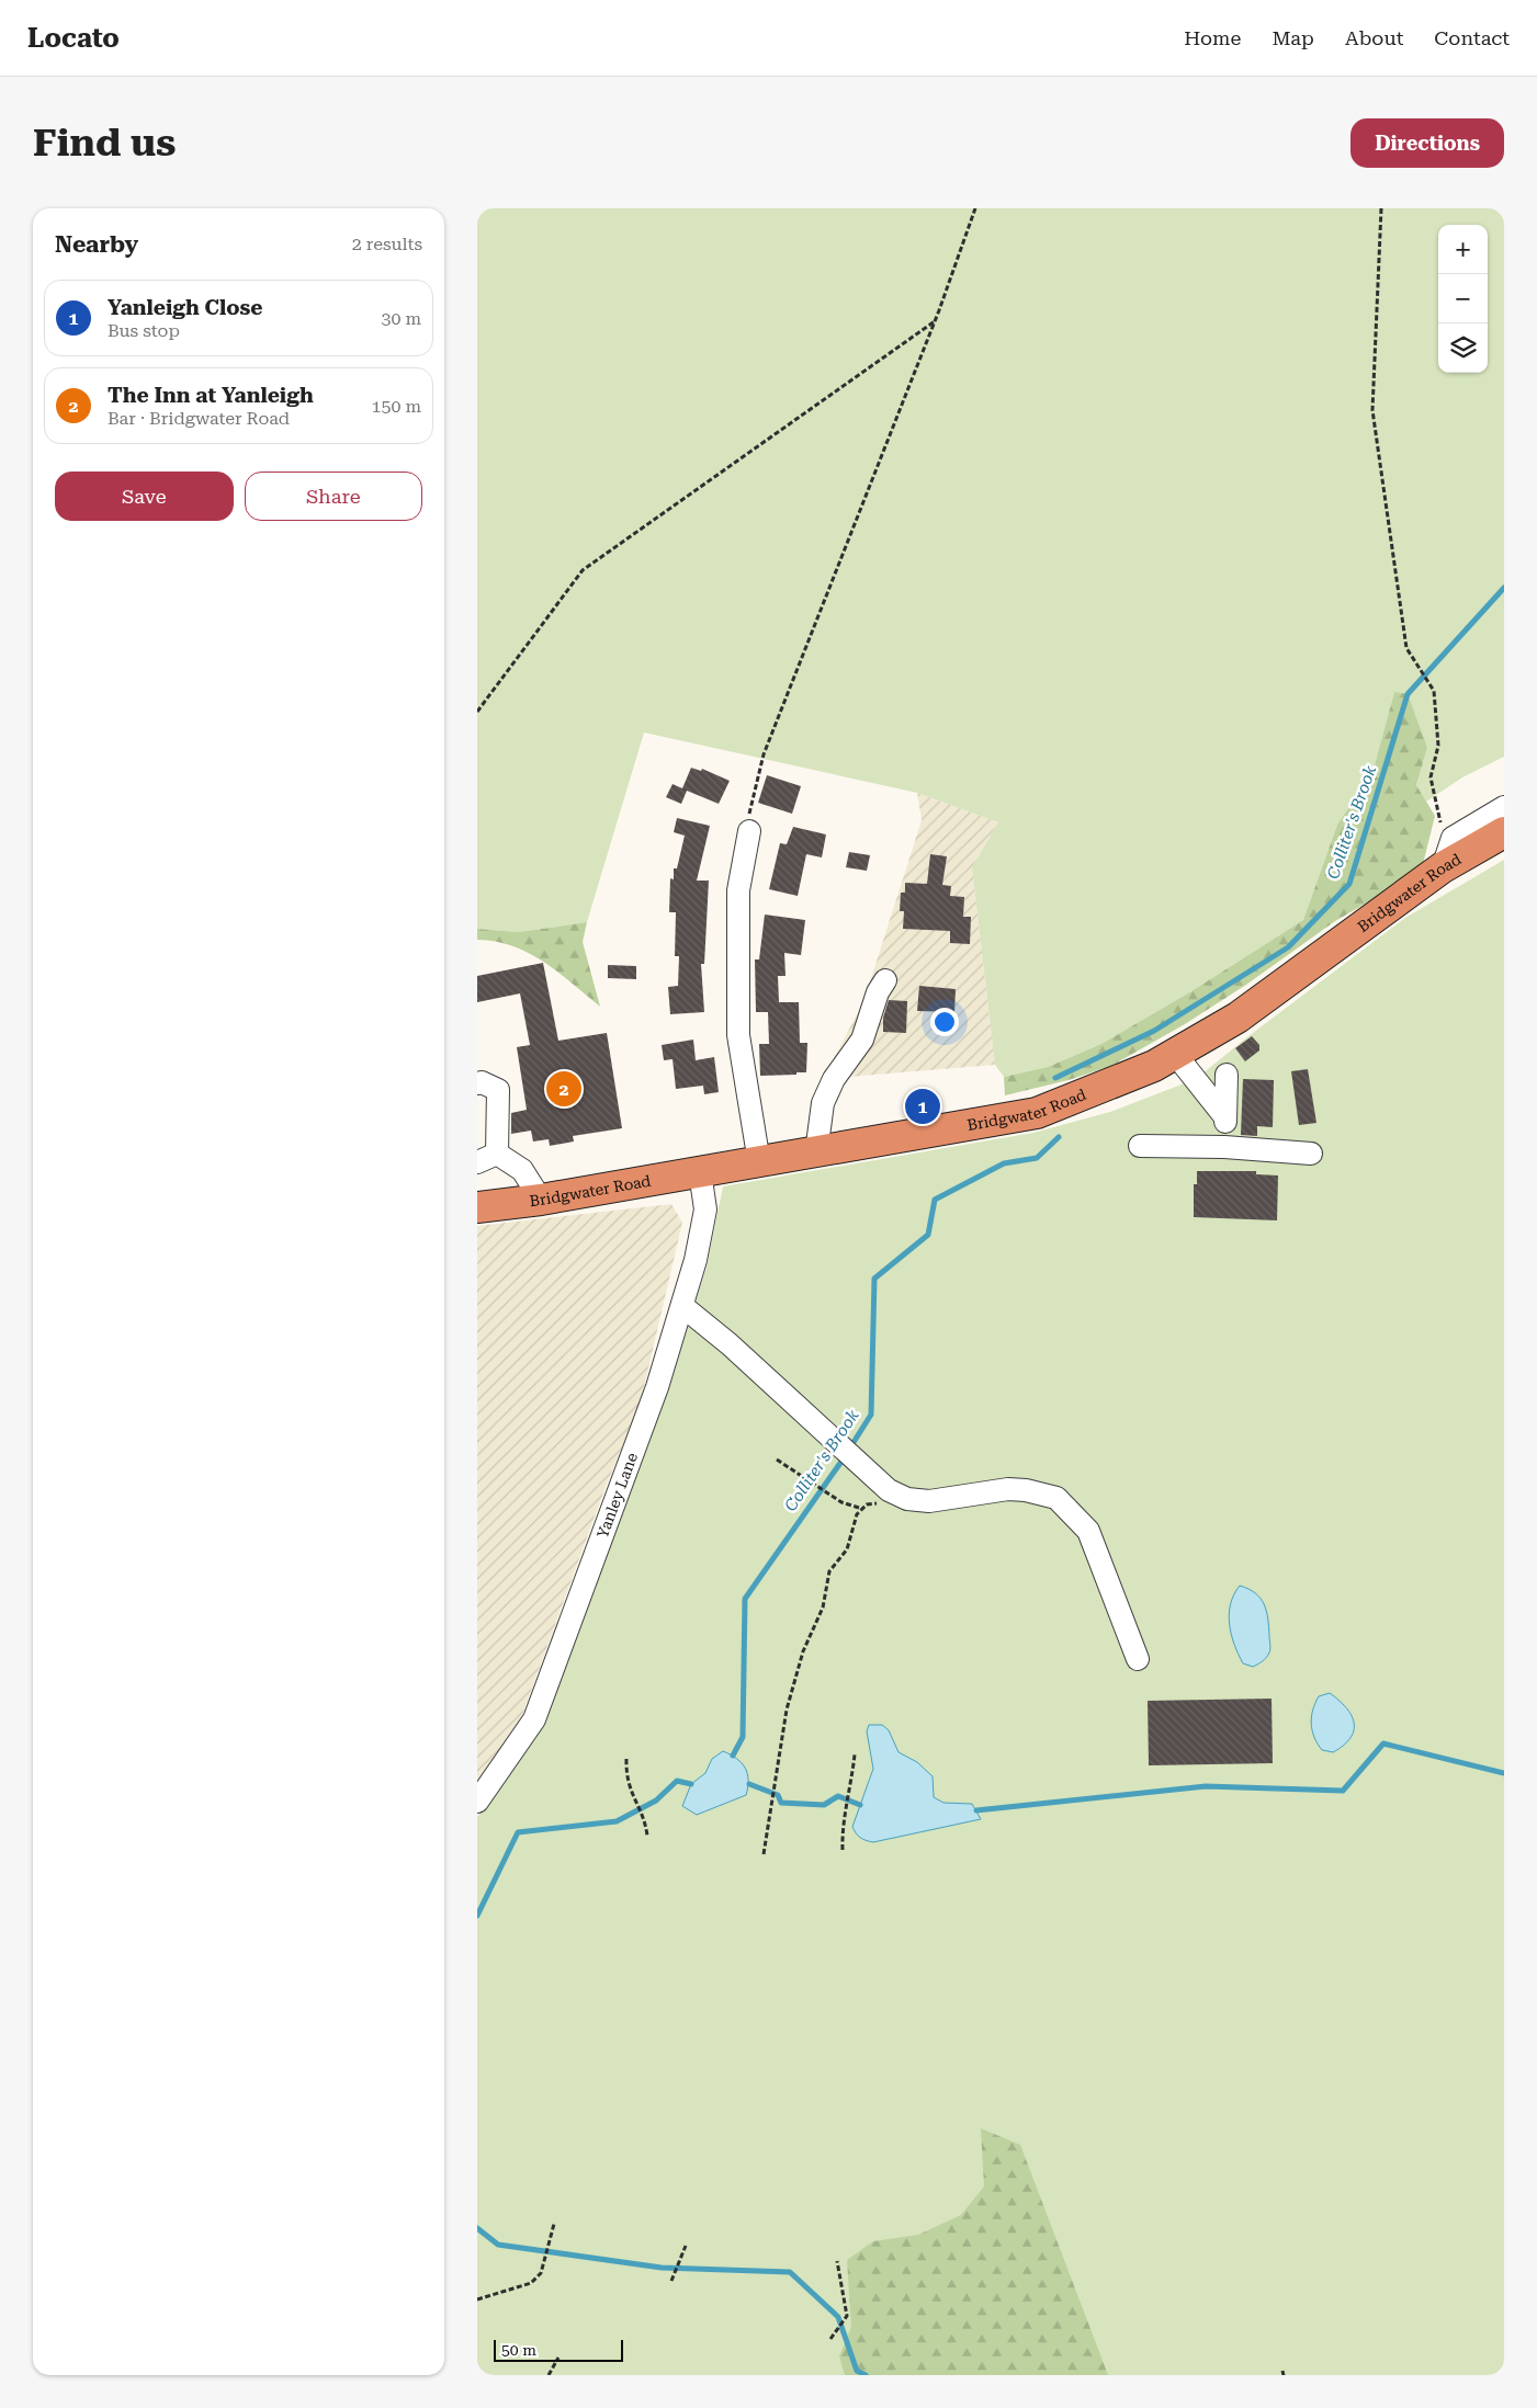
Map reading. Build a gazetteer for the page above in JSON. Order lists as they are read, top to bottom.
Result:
{
  "streets": {
    "highway": ["Bridgwater Road"],
    "street": ["Yanley Lane"]
  },
  "crossings": [
    ["Bridgwater Road", "Yanley Lane"]
  ],
  "water": ["Colliter's Brook"],
  "scale_bar": "50 m",
  "page": {
    "header": "Locato",
    "nav": [
      "Home",
      "Map",
      "About",
      "Contact"
    ],
    "buttons": [
      "Directions",
      ["Save", "Share"]
    ],
    "title": "Find us",
    "heading": ["Nearby", "2 results"],
    "map_buttons": ["+", "−"],
    "list": [
      {
        "mark": "1",
        "name": "Yanleigh Close",
        "note": "Bus stop",
        "value": "30 m"
      },
      {
        "mark": "2",
        "name": "The Inn at Yanleigh",
        "note": "Bar · Bridgwater Road",
        "value": "150 m"
      }
    ],
    "pins": ["2", "1"],
    "scale": "50 m"
  }
}
